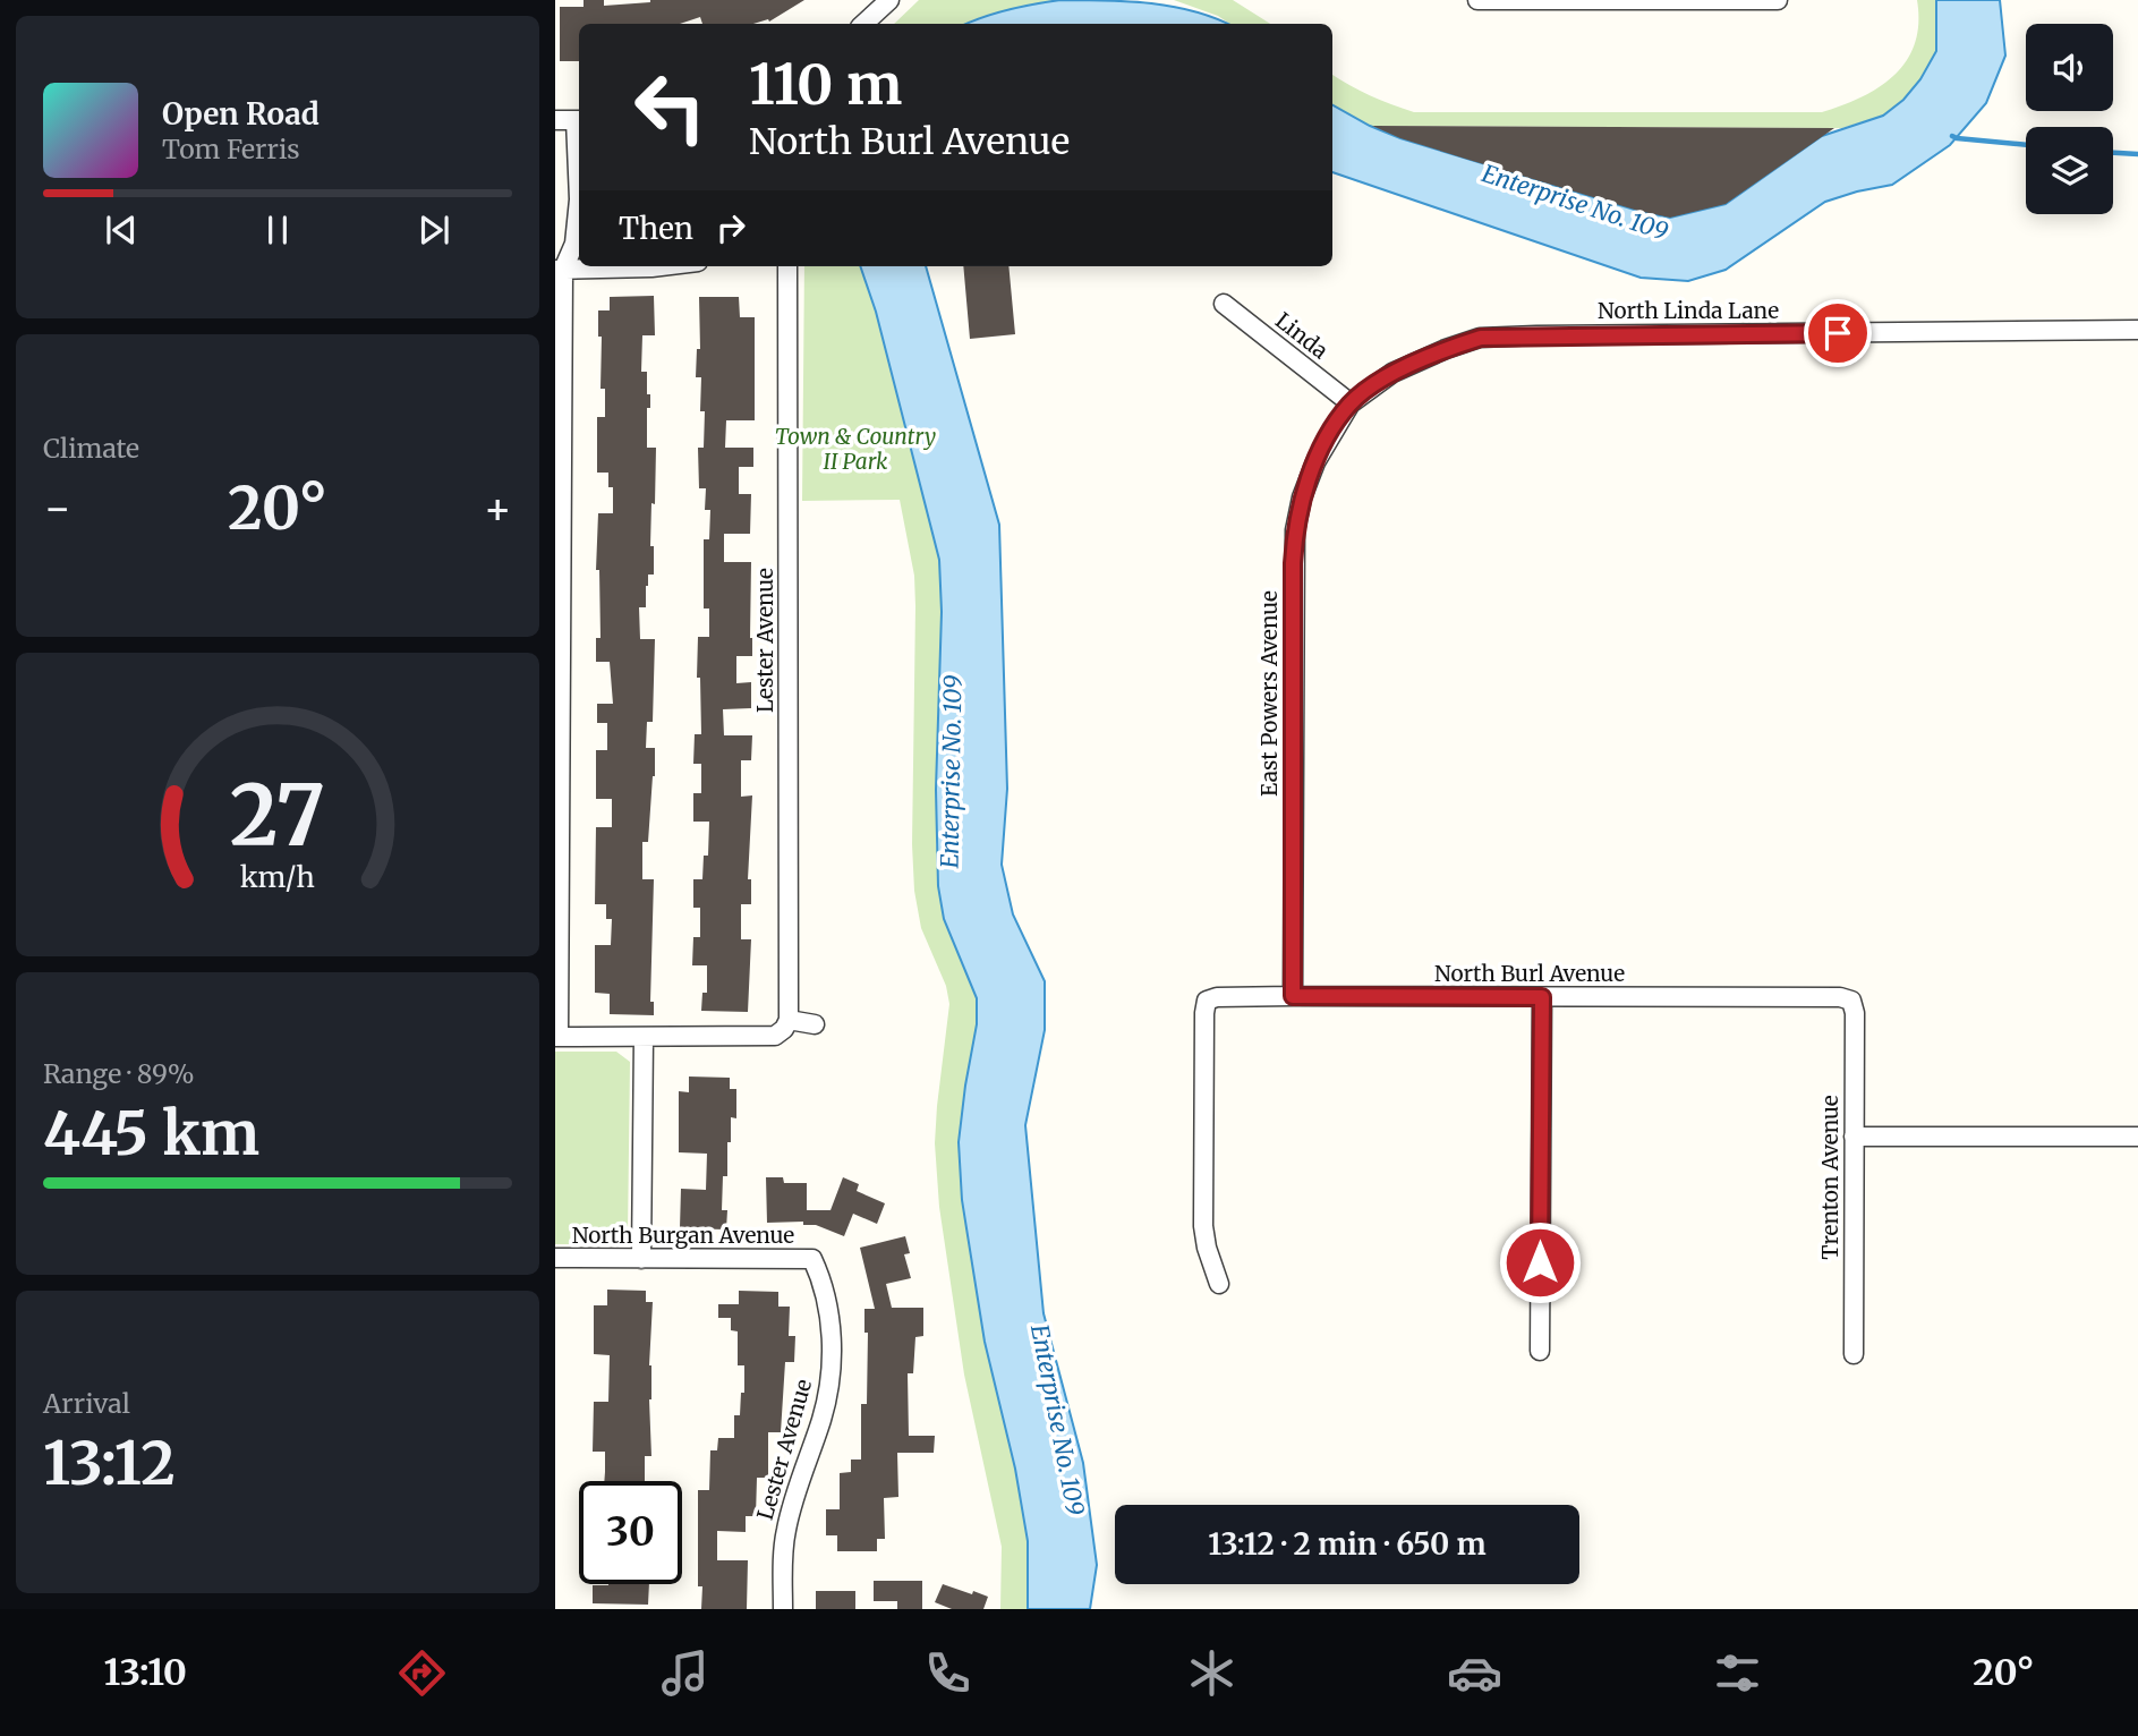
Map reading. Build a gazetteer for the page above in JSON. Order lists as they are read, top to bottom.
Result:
{
  "streets": {
    "street": [
      "North Linda Lane",
      "Linda",
      "Lester Avenue",
      "East Powers Avenue",
      "North Burl Avenue",
      "Trenton Avenue",
      "North Burgan Avenue"
    ]
  },
  "crossings": [
    ["North Linda Lane", "Linda"],
    ["North Linda Lane", "East Powers Avenue"],
    ["Linda", "East Powers Avenue"],
    ["Lester Avenue", "North Burgan Avenue"],
    ["East Powers Avenue", "North Burl Avenue"],
    ["North Burl Avenue", "Trenton Avenue"]
  ],
  "water": ["Enterprise No. 109"],
  "parks": ["Town & Country II Park"],
  "page": {
    "turn": ["110 m", "North Burl Avenue"],
    "song": ["Open Road", "Tom Ferris"],
    "then": "Then",
    "tile": [
      "Climate",
      ["Range · 89%", "445 km"],
      ["Arrival", "13:12"]
    ],
    "heat": ["−", "20°", "+"],
    "limit": "30",
    "trip": "13:12 · 2 min · 650 m",
    "tabs": ["13:10", "20°"],
    "gauge": ["27", "km/h"]
  }
}
